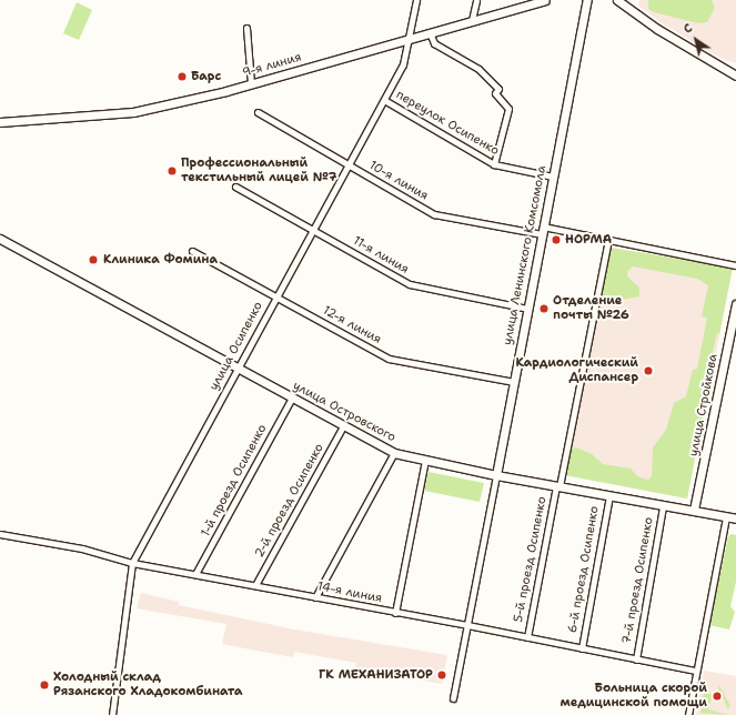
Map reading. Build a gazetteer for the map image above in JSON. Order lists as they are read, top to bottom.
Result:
{
  "streets": {
    "street": [
      "9-я линия",
      "переулок Осипенко",
      "10-я линия",
      "11-я линия",
      "улица Ленинского Комсомола",
      "12-я линия",
      "улица Осипенко",
      "улица Стройкова",
      "улица Островского",
      "1-й проезд Осипенко",
      "2-й проезд Осипенко",
      "5-й проезд Осипенко",
      "6-й проезд Осипенко",
      "7-й проезд Осипенко",
      "14-я линия"
    ]
  },
  "crossings": [
    ["9-я линия", "улица Осипенко"],
    ["переулок Осипенко", "улица Ленинского Комсомола"],
    ["переулок Осипенко", "улица Осипенко"],
    ["10-я линия", "улица Ленинского Комсомола"],
    ["10-я линия", "улица Осипенко"],
    ["10-я линия", "5-й проезд Осипенко"],
    ["11-я линия", "улица Ленинского Комсомола"],
    ["11-я линия", "улица Осипенко"],
    ["улица Ленинского Комсомола", "12-я линия"],
    ["улица Ленинского Комсомола", "улица Островского"],
    ["улица Ленинского Комсомола", "14-я линия"],
    ["12-я линия", "улица Осипенко"],
    ["улица Осипенко", "улица Островского"],
    ["улица Осипенко", "14-я линия"],
    ["улица Стройкова", "улица Островского"],
    ["улица Островского", "1-й проезд Осипенко"],
    ["улица Островского", "2-й проезд Осипенко"],
    ["улица Островского", "5-й проезд Осипенко"],
    ["улица Островского", "6-й проезд Осипенко"],
    ["улица Островского", "7-й проезд Осипенко"],
    ["1-й проезд Осипенко", "14-я линия"],
    ["2-й проезд Осипенко", "14-я линия"],
    ["5-й проезд Осипенко", "14-я линия"],
    ["6-й проезд Осипенко", "14-я линия"],
    ["7-й проезд Осипенко", "14-я линия"]
  ],
  "places": [
    "Барс",
    "Профессиональный текстильный лицей №7",
    "НОРМА",
    "Клиника Фомина",
    "Отделение почты №26",
    "Кардиологический Диспансер",
    "ГК МЕХАНИЗАТОР",
    "Холодный склад Рязанского Хладокомбината",
    "Больница скорой медицинской помощи"
  ],
  "north": "top left"
}
